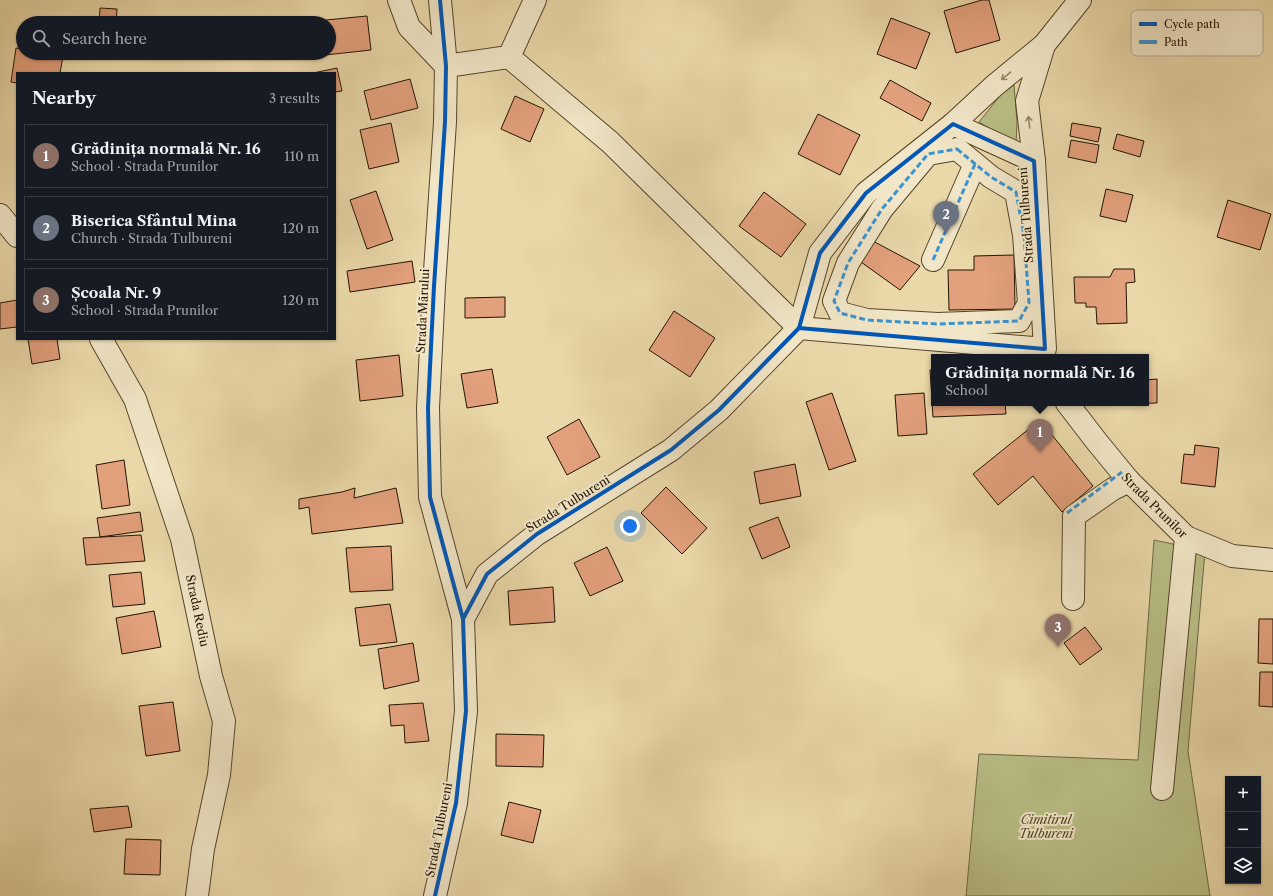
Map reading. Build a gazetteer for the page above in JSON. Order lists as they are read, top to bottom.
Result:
{
  "streets": {
    "street": [
      "Strada Tulbureni",
      "Strada Mărului",
      "Strada Prunilor",
      "Strada Rediu"
    ]
  },
  "crossings": [
    ["Strada Tulbureni", "Strada Mărului"]
  ],
  "parks": ["Cimitirul Tulbureni"],
  "legend": ["Cycle path", "Path"],
  "page": {
    "search": "Search here",
    "heading": ["Nearby", "3 results"],
    "list": [
      {
        "mark": "1",
        "name": "Grădinița normală Nr. 16",
        "note": "School · Strada Prunilor",
        "value": "110 m"
      },
      {
        "mark": "2",
        "name": "Biserica Sfântul Mina",
        "note": "Church · Strada Tulbureni",
        "value": "120 m"
      },
      {
        "mark": "3",
        "name": "Școala Nr. 9",
        "note": "School · Strada Prunilor",
        "value": "120 m"
      }
    ],
    "pins": ["2", "1", "3"],
    "popup": ["Grădinița normală Nr. 16", "School"],
    "map_buttons": ["+", "−"]
  }
}
